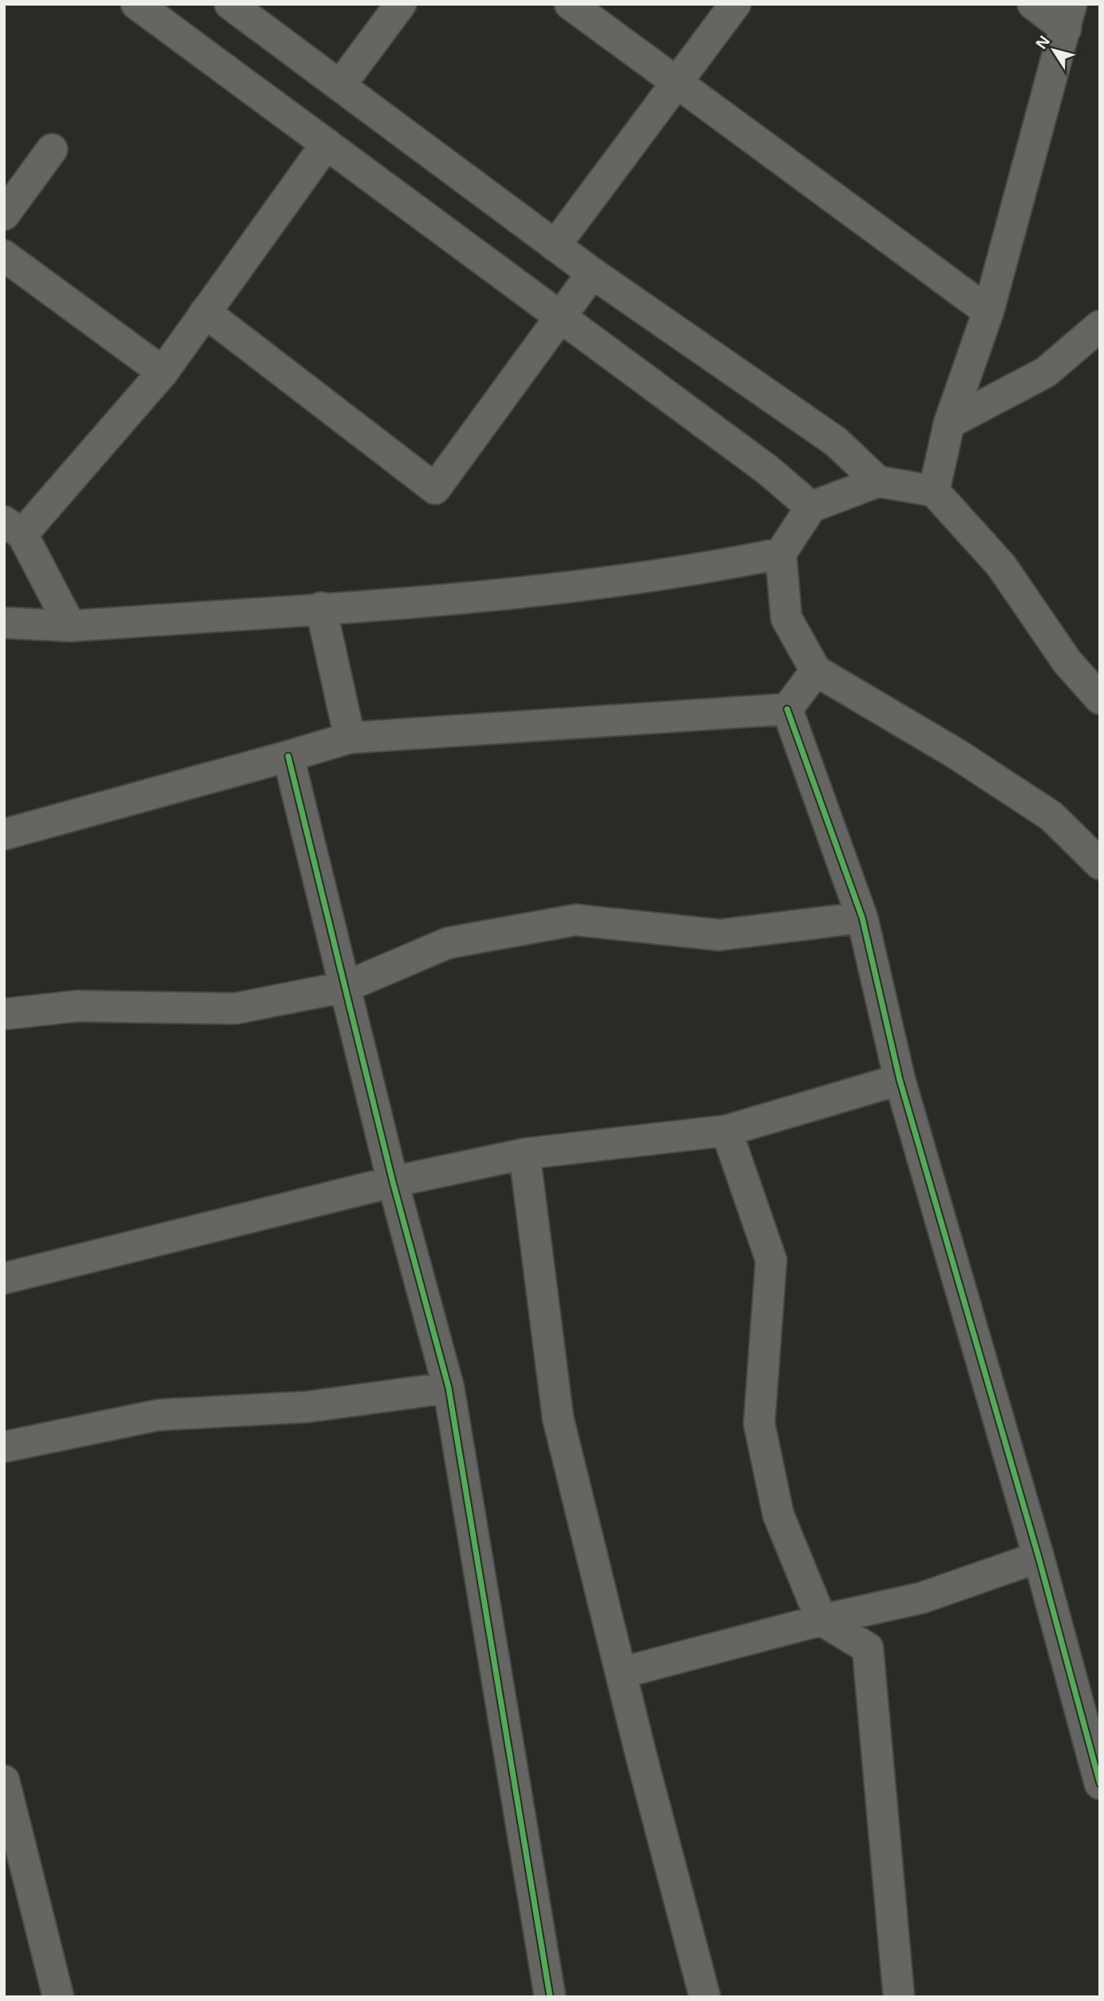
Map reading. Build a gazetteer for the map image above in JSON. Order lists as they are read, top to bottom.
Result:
{
  "north": "top left"
}
